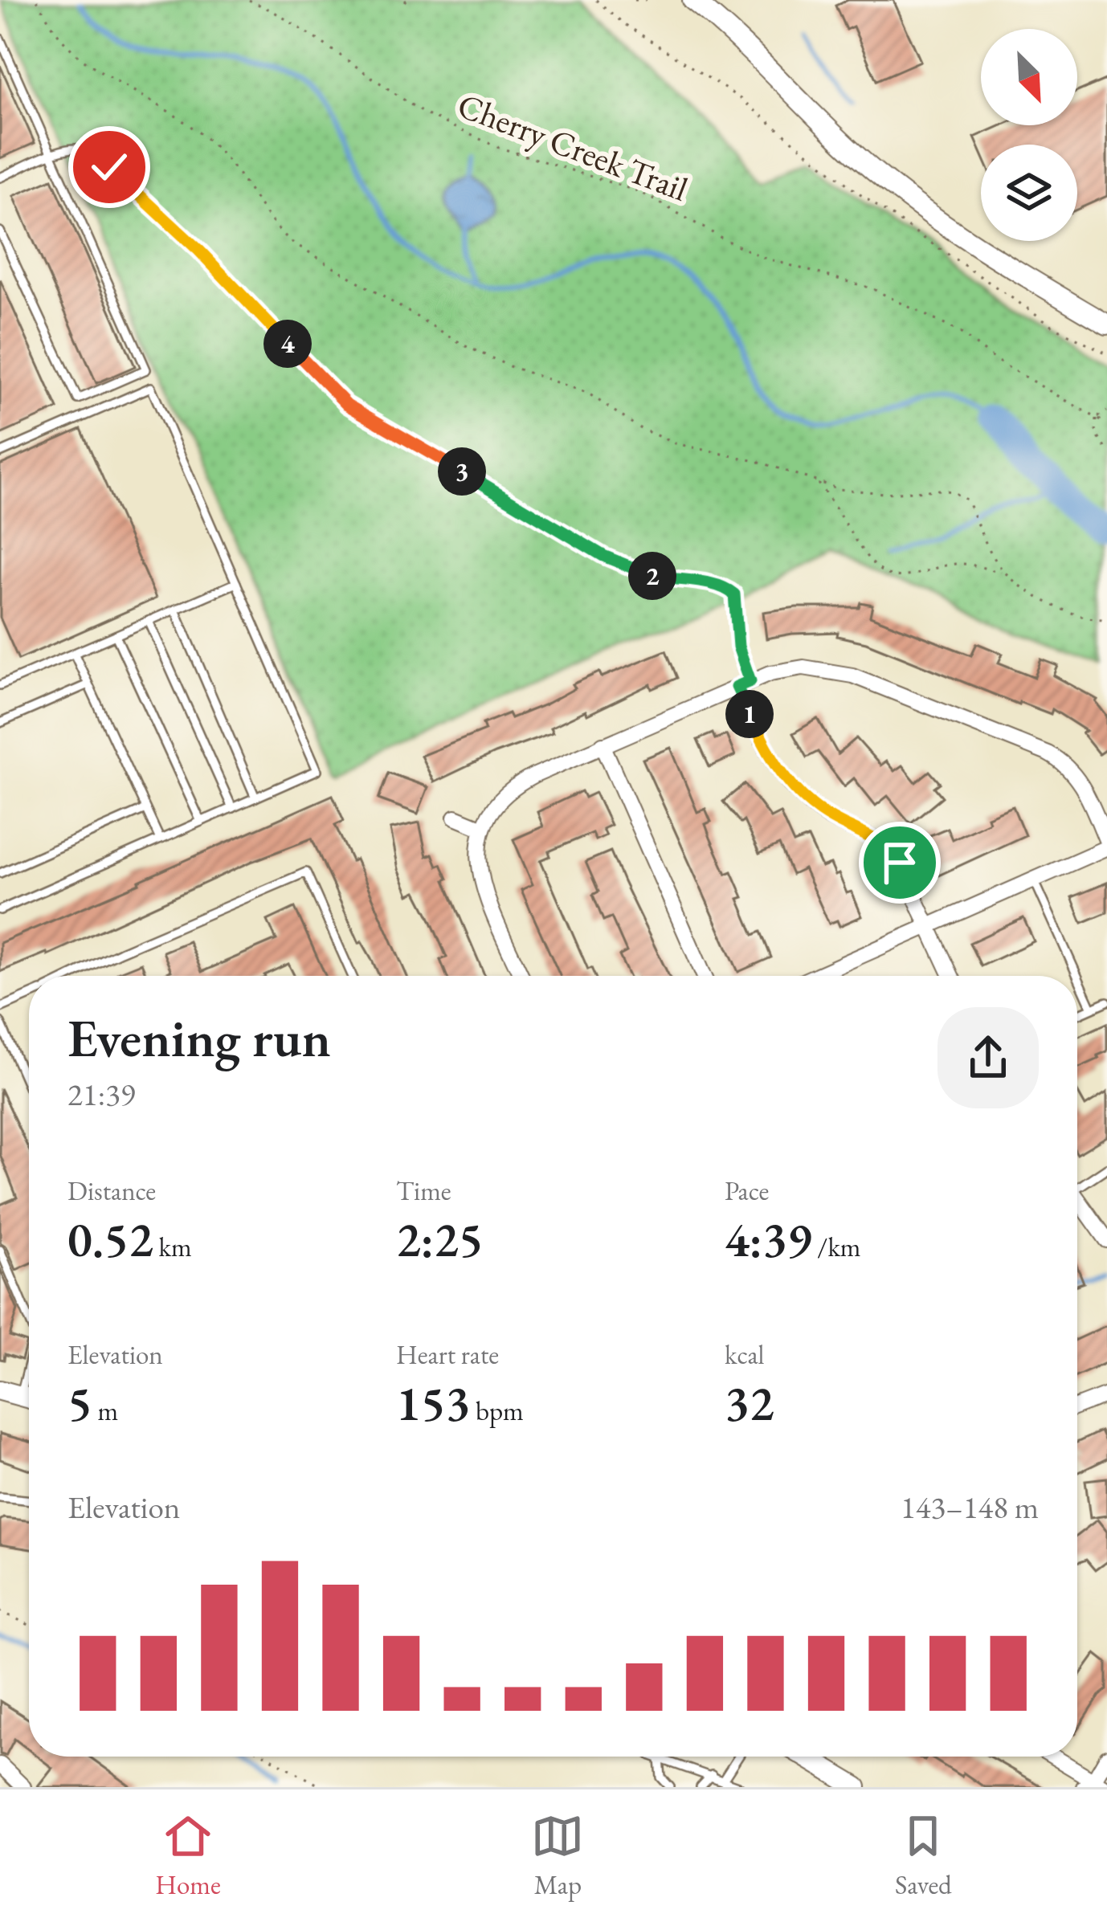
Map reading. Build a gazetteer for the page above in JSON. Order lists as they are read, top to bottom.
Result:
{
  "streets": {
    "path": ["Cherry Creek Trail"]
  },
  "north": "bottom right",
  "page": {
    "pins": [
      "4",
      "3",
      "2",
      "1"
    ],
    "heading": ["Evening run", "21:39"],
    "stats": [
      ["Distance", "0.52 km"],
      ["Time", "2:25"],
      ["Pace", "4:39 /km"],
      ["Elevation", "5 m"],
      ["Heart rate", "153 bpm"],
      ["kcal", "32"]
    ],
    "chart": ["Elevation", "143–148 m"],
    "tabs": ["Home", "Map", "Saved"]
  }
}
